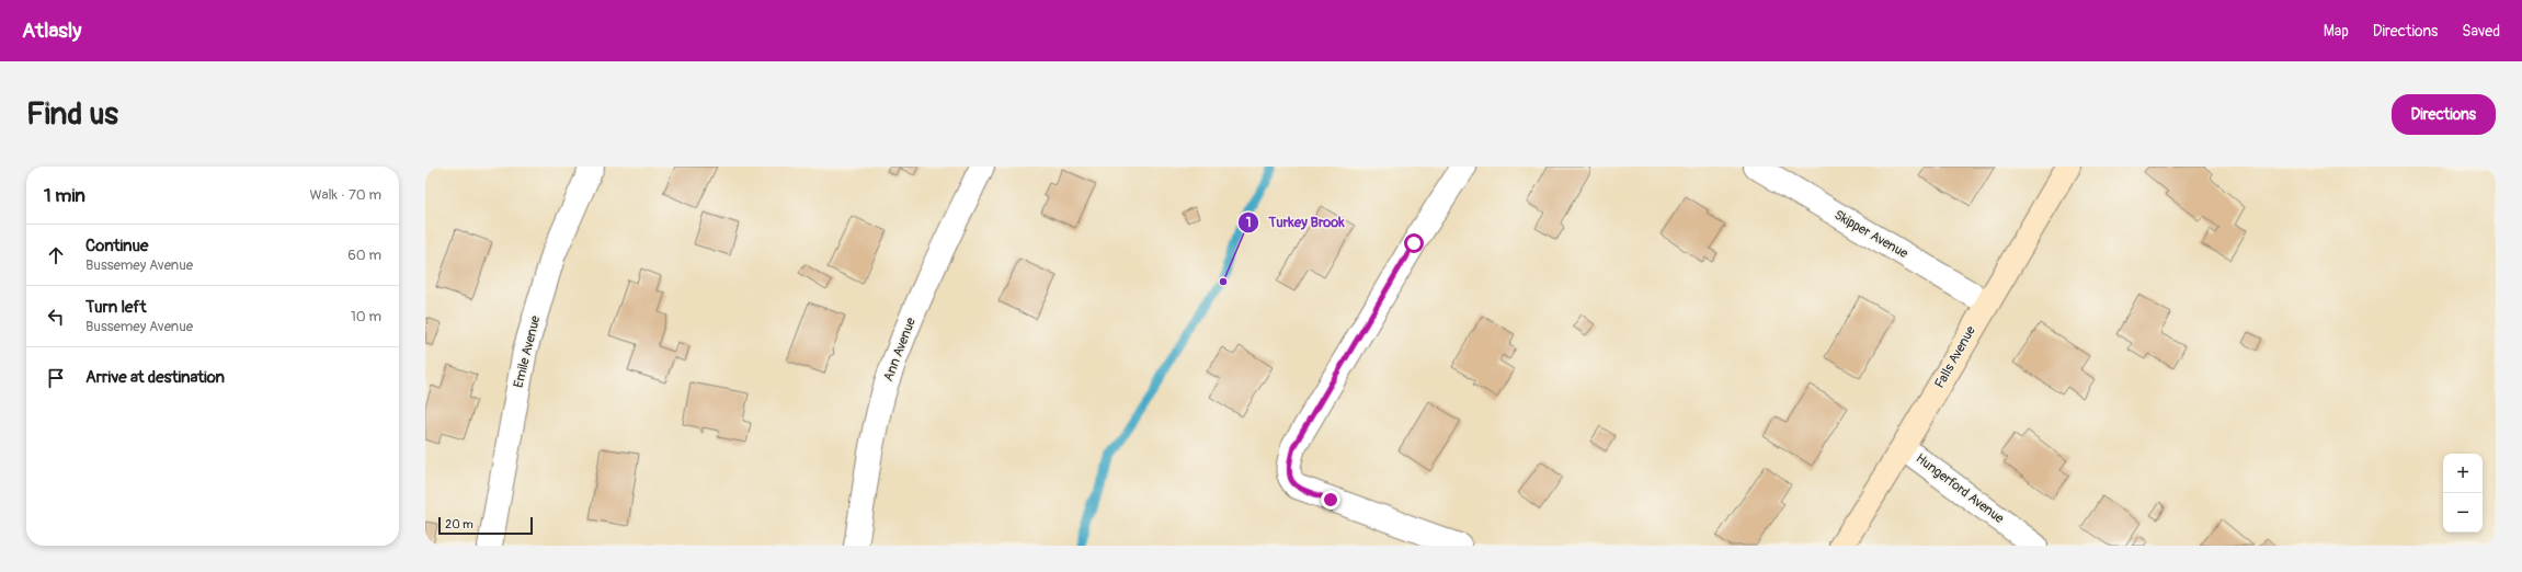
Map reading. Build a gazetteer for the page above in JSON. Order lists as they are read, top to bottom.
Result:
{
  "streets": {
    "main road": ["Falls Avenue"],
    "street": [
      "Skipper Avenue",
      "Ann Avenue",
      "Emile Avenue",
      "Hungerford Avenue"
    ]
  },
  "crossings": [
    ["Skipper Avenue", "Falls Avenue"],
    ["Falls Avenue", "Hungerford Avenue"]
  ],
  "places": ["Turkey Brook"],
  "scale_bar": "20 m",
  "page": {
    "header": "Atlasly",
    "nav": ["Map", "Directions", "Saved"],
    "buttons": "Directions",
    "title": "Find us",
    "heading": ["1 min", "Walk · 70 m"],
    "list": [
      ["Continue", "Bussemey Avenue", "60 m"],
      ["Turn left", "Bussemey Avenue", "10 m"],
      "Arrive at destination"
    ],
    "map_buttons": ["+", "−"],
    "scale": "20 m"
  }
}
